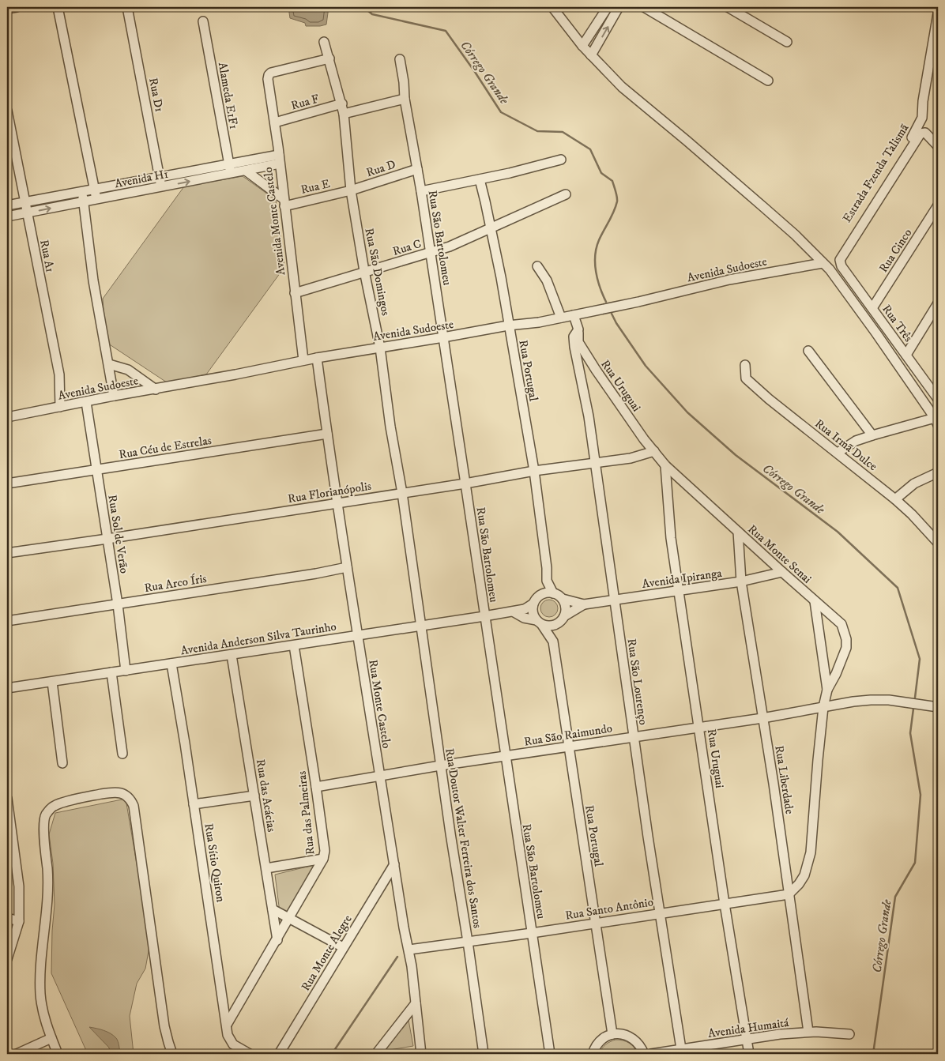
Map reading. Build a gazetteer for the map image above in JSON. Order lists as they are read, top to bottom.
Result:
{
  "streets": {
    "street": [
      "Rua D1",
      "Alameda E1F1",
      "Rua F",
      "Rua D",
      "Estrada Fzenda Talismã",
      "Avenida H1",
      "Rua E",
      "Avenida Monte Castelo",
      "Rua São Bartolomeu",
      "Rua C",
      "Rua Cinco",
      "Rua A1",
      "Avenida Sudoeste",
      "Rua São Domingos",
      "Rua Três",
      "Rua Portugal",
      "Rua Uruguai",
      "Rua Irmã Dulce",
      "Rua Céu de Estrelas",
      "Rua Florianópolis",
      "Rua Sol de Verão",
      "Rua Monte Senai",
      "Avenida Ipiranga",
      "Rua Arco Íris",
      "Avenida Anderson Silva Taurinho",
      "Rua São Lourenço",
      "Rua Monte Castelo",
      "Rua São Raimundo",
      "Rua Liberdade",
      "Rua das Acácias",
      "Rua das Palmeiras",
      "Rua Doutor Walter Ferreira dos Santos",
      "Rua Sítio Quiron",
      "Rua Santo Antônio",
      "Rua Monte Alegre",
      "Avenida Humaitá"
    ]
  },
  "crossings": [
    ["Rua D1", "Avenida H1"],
    ["Alameda E1F1", "Avenida H1"],
    ["Rua F", "Avenida Monte Castelo"],
    ["Rua F", "Rua São Domingos"],
    ["Rua D", "Rua E"],
    ["Rua D", "Rua São Bartolomeu"],
    ["Rua D", "Rua São Domingos"],
    ["Avenida H1", "Avenida Monte Castelo"],
    ["Avenida H1", "Rua A1"],
    ["Rua E", "Avenida Monte Castelo"],
    ["Rua E", "Rua São Domingos"],
    ["Avenida Monte Castelo", "Rua C"],
    ["Avenida Monte Castelo", "Avenida Sudoeste"],
    ["Avenida Monte Castelo", "Rua São Domingos"],
    ["Rua São Bartolomeu", "Rua C"],
    ["Rua São Bartolomeu", "Avenida Sudoeste"],
    ["Rua São Bartolomeu", "Rua Florianópolis"],
    ["Rua São Bartolomeu", "Avenida Anderson Silva Taurinho"],
    ["Rua São Bartolomeu", "Rua São Raimundo"],
    ["Rua São Bartolomeu", "Rua Santo Antônio"],
    ["Rua C", "Rua São Domingos"],
    ["Rua C", "Rua Portugal"],
    ["Rua Cinco", "Rua Três"],
    ["Rua A1", "Avenida Sudoeste"],
    ["Avenida Sudoeste", "Rua São Domingos"],
    ["Avenida Sudoeste", "Rua Portugal"],
    ["Avenida Sudoeste", "Rua Sol de Verão"],
    ["Avenida Sudoeste", "Rua Monte Castelo"],
    ["Rua São Domingos", "Rua Florianópolis"],
    ["Rua São Domingos", "Avenida Anderson Silva Taurinho"],
    ["Rua São Domingos", "Rua Doutor Walter Ferreira dos Santos"],
    ["Rua Portugal", "Rua Florianópolis"],
    ["Rua Portugal", "Avenida Anderson Silva Taurinho"],
    ["Rua Portugal", "Rua São Raimundo"],
    ["Rua Portugal", "Rua Santo Antônio"],
    ["Rua Uruguai", "Rua Florianópolis"],
    ["Rua Uruguai", "Rua Monte Senai"],
    ["Rua Uruguai", "Avenida Ipiranga"],
    ["Rua Uruguai", "Rua São Lourenço"],
    ["Rua Uruguai", "Rua São Raimundo"],
    ["Rua Uruguai", "Rua Santo Antônio"],
    ["Rua Uruguai", "Avenida Humaitá"],
    ["Rua Céu de Estrelas", "Rua Sol de Verão"],
    ["Rua Céu de Estrelas", "Rua Monte Castelo"],
    ["Rua Florianópolis", "Rua Sol de Verão"],
    ["Rua Florianópolis", "Rua Monte Senai"],
    ["Rua Florianópolis", "Rua São Lourenço"],
    ["Rua Florianópolis", "Rua Monte Castelo"],
    ["Rua Sol de Verão", "Rua Arco Íris"],
    ["Rua Sol de Verão", "Avenida Anderson Silva Taurinho"],
    ["Rua Monte Senai", "Avenida Ipiranga"],
    ["Rua Monte Senai", "Rua Liberdade"],
    ["Avenida Ipiranga", "Rua São Lourenço"],
    ["Avenida Ipiranga", "Rua Liberdade"],
    ["Rua Arco Íris", "Rua Monte Castelo"],
    ["Avenida Anderson Silva Taurinho", "Rua Monte Castelo"],
    ["Avenida Anderson Silva Taurinho", "Rua das Acácias"],
    ["Avenida Anderson Silva Taurinho", "Rua das Palmeiras"],
    ["Avenida Anderson Silva Taurinho", "Rua Doutor Walter Ferreira dos Santos"],
    ["Avenida Anderson Silva Taurinho", "Rua Sítio Quiron"],
    ["Rua São Lourenço", "Rua São Raimundo"],
    ["Rua São Lourenço", "Rua Santo Antônio"],
    ["Rua São Lourenço", "Avenida Humaitá"],
    ["Rua Monte Castelo", "Rua São Raimundo"],
    ["Rua Monte Castelo", "Rua Santo Antônio"],
    ["Rua Monte Castelo", "Rua Monte Alegre"],
    ["Rua São Raimundo", "Rua Liberdade"],
    ["Rua São Raimundo", "Rua das Palmeiras"],
    ["Rua São Raimundo", "Rua Doutor Walter Ferreira dos Santos"],
    ["Rua Liberdade", "Rua Santo Antônio"],
    ["Rua Liberdade", "Avenida Humaitá"],
    ["Rua das Acácias", "Rua das Palmeiras"],
    ["Rua das Palmeiras", "Rua Sítio Quiron"],
    ["Rua Doutor Walter Ferreira dos Santos", "Rua Santo Antônio"]
  ],
  "water": ["Córrego Grande"]
}
